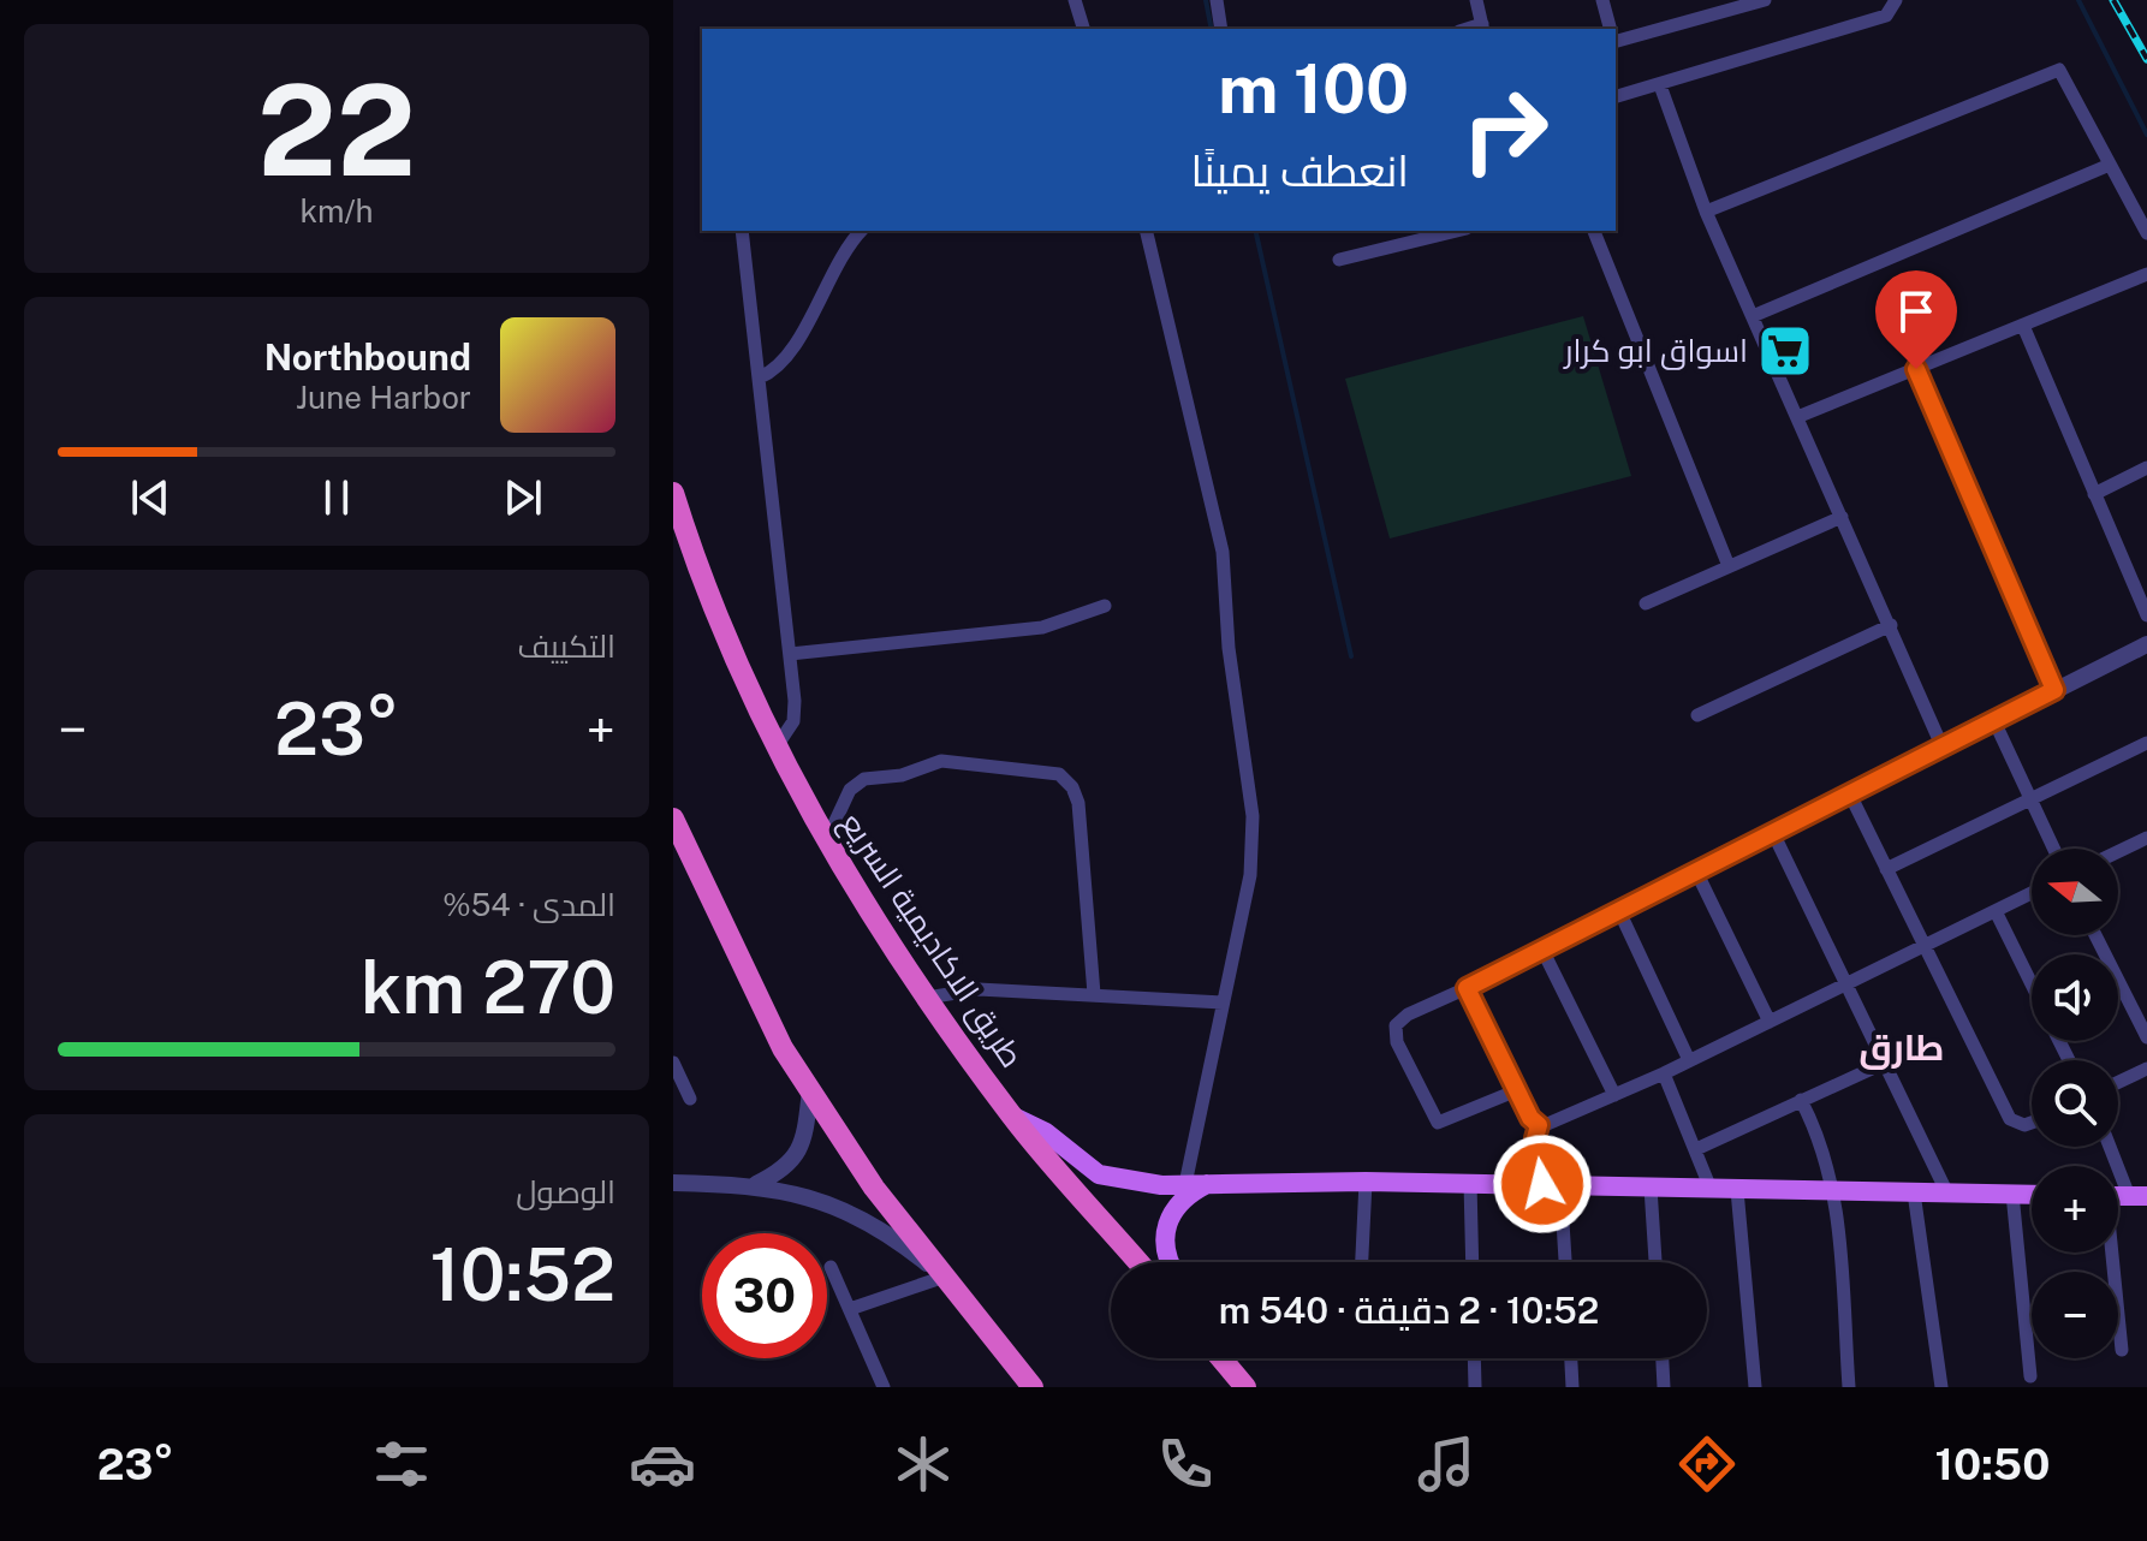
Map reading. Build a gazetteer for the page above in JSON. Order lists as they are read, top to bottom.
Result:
{
  "streets": {
    "highway": ["طريق الاكاديمية السريع"]
  },
  "districts": ["طارق"],
  "places": {
    "supermarket": ["اسواق ابو كرار"]
  },
  "north": "left",
  "page": {
    "tile": [
      ["22", "km/h"],
      "التكييف",
      ["المدى · 54%", "270 km"],
      ["الوصول", "10:52"]
    ],
    "turn": ["100 m", "انعطف يمينًا"],
    "song": ["Northbound", "June Harbor"],
    "heat": ["−", "23°", "+"],
    "map_buttons": ["+", "−"],
    "limit": "30",
    "trip": "10:52 · 2 دقيقة · 540 m",
    "tabs": ["10:50", "23°"]
  }
}
